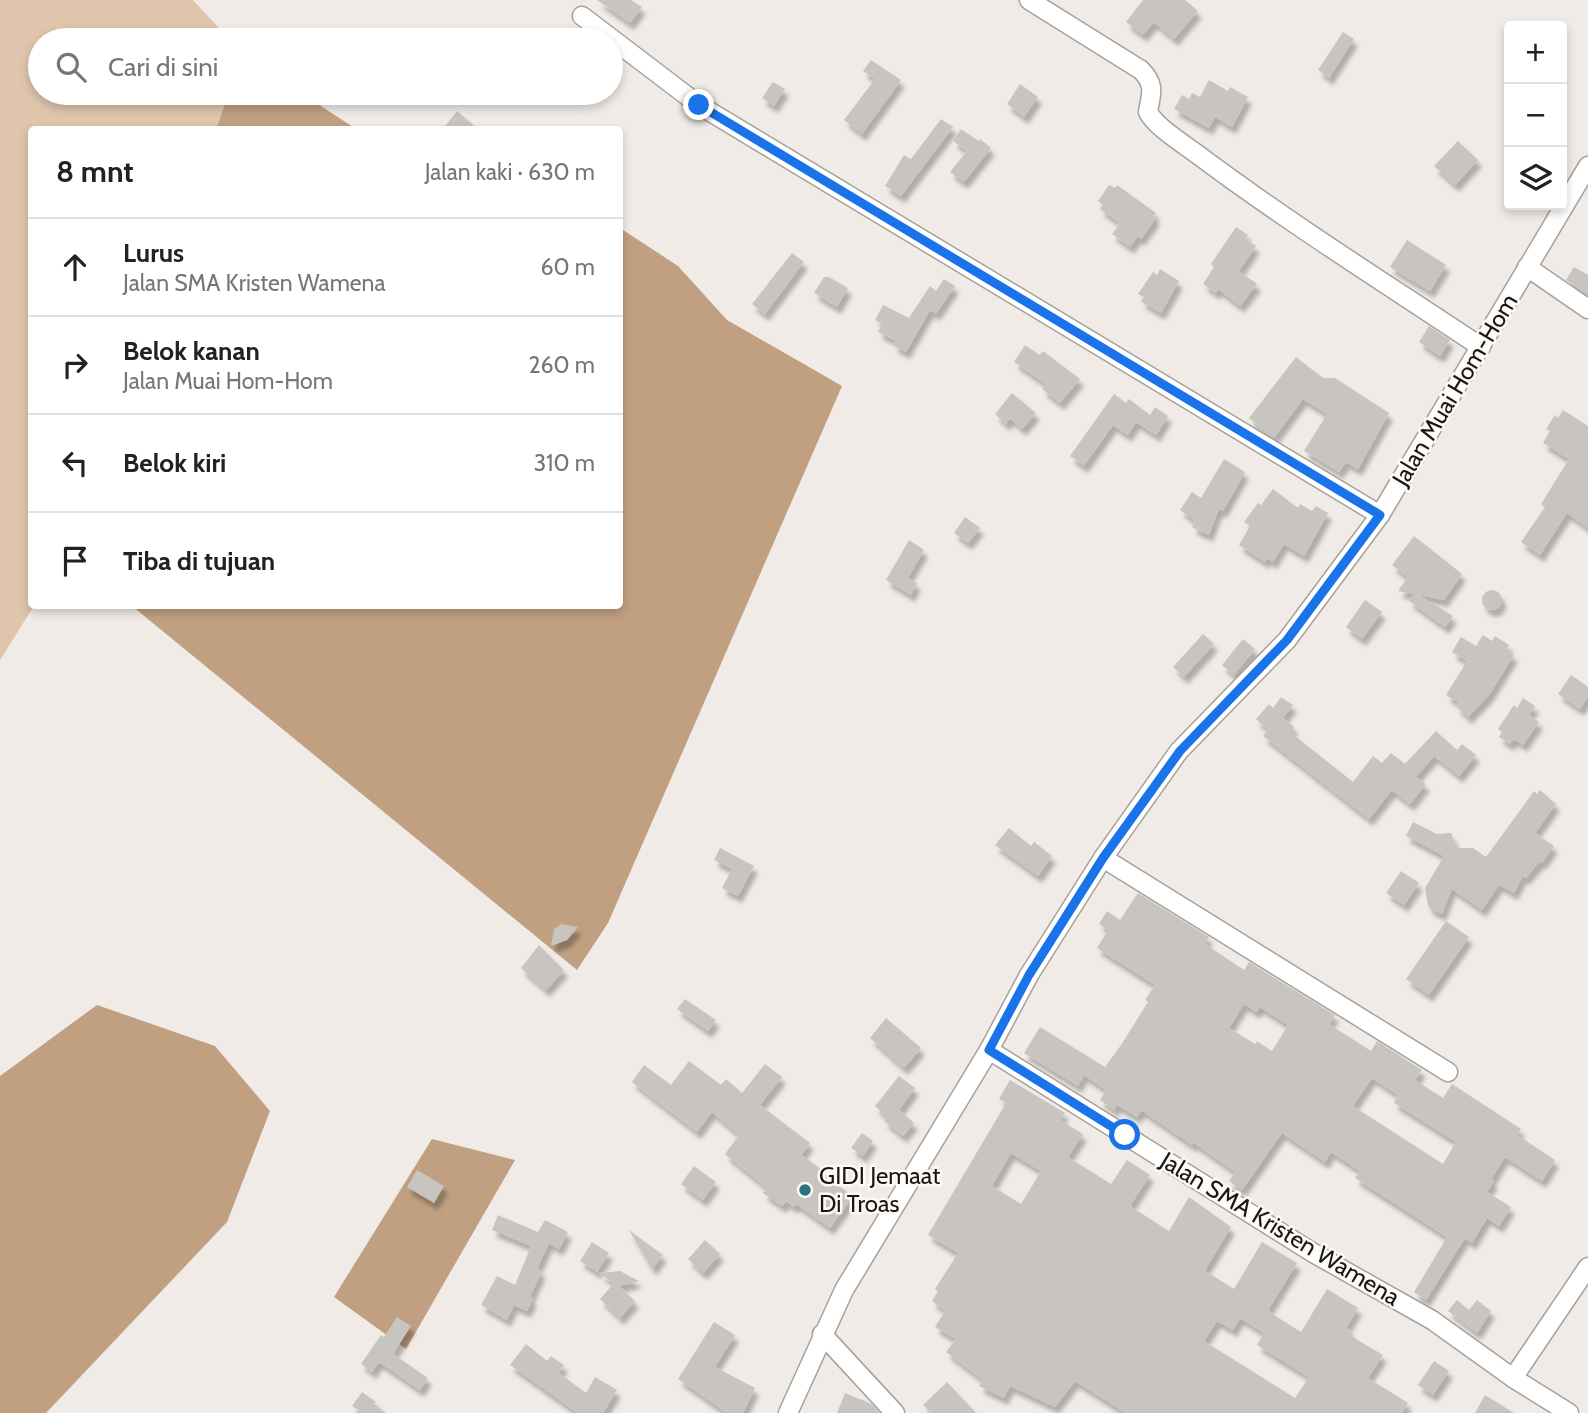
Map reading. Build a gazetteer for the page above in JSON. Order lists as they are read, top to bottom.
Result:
{
  "streets": {
    "street": ["Jalan Muai Hom-Hom", "Jalan SMA Kristen Wamena"]
  },
  "crossings": [
    ["Jalan Muai Hom-Hom", "Jalan SMA Kristen Wamena"]
  ],
  "places": ["GIDI Jemaat Di Troas"],
  "page": {
    "map_buttons": ["+", "−"],
    "search": "Cari di sini",
    "heading": ["8 mnt", "Jalan kaki · 630 m"],
    "list": [
      ["Lurus", "Jalan SMA Kristen Wamena", "60 m"],
      ["Belok kanan", "Jalan Muai Hom-Hom", "260 m"],
      ["Belok kiri", "310 m"],
      "Tiba di tujuan"
    ]
  }
}
